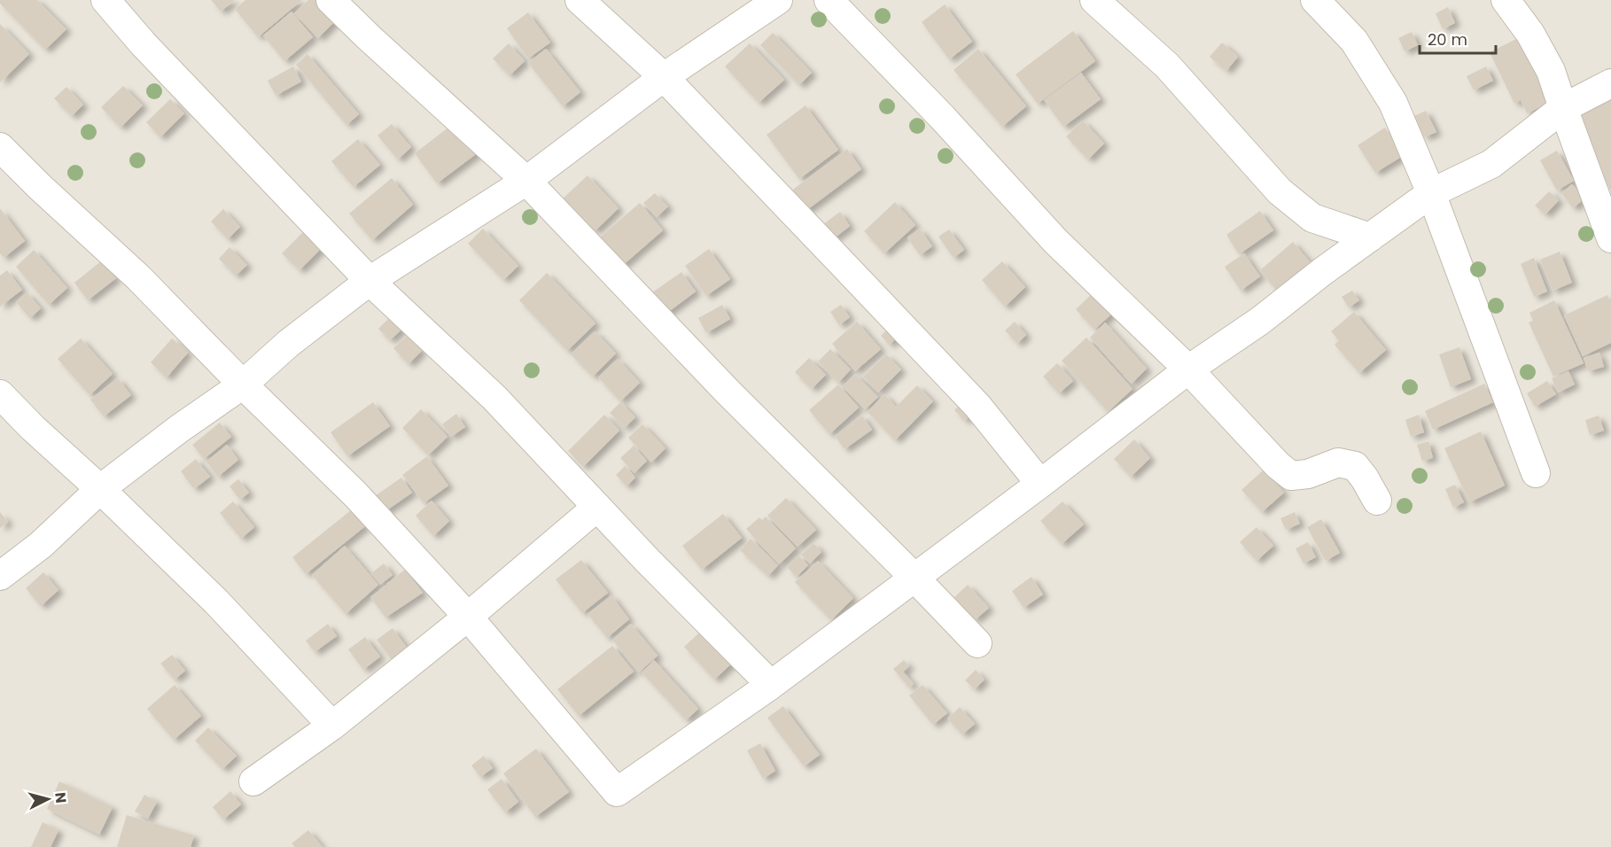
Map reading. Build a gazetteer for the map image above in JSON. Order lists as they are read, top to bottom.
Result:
{
  "scale_bar": "20 m",
  "north": "right"
}
